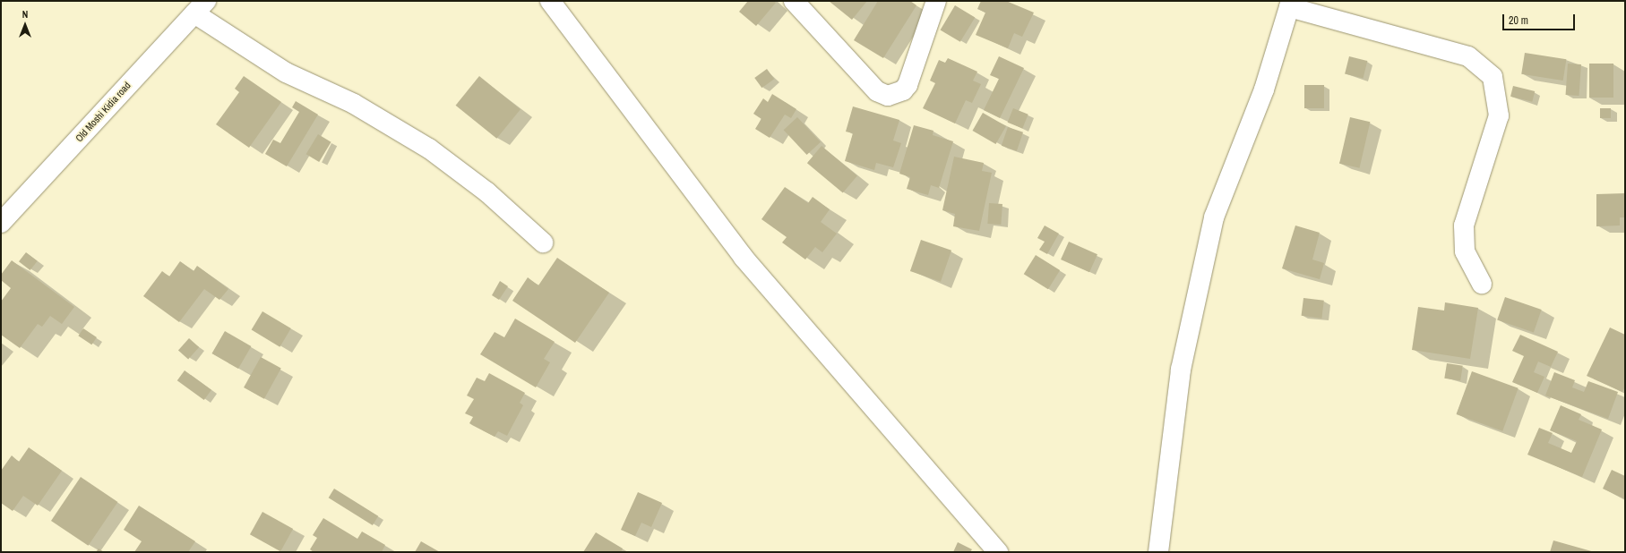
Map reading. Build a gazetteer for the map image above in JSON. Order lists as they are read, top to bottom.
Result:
{
  "streets": {
    "street": ["Old Moshi Kidia road"]
  },
  "scale_bar": "20 m",
  "north": "top"
}
